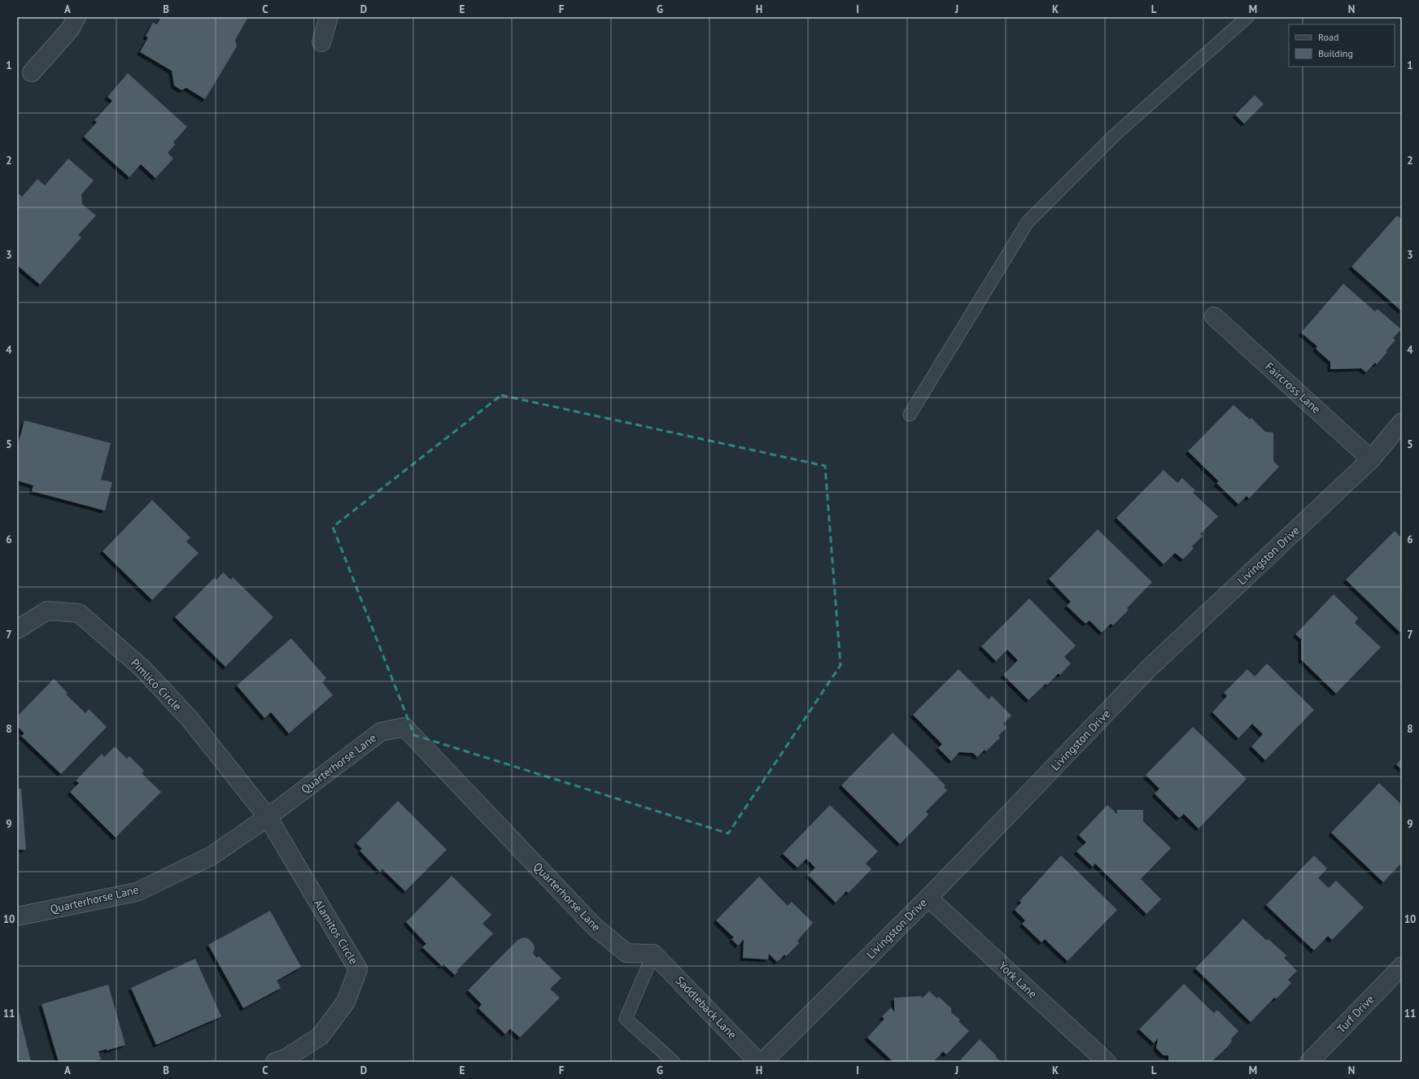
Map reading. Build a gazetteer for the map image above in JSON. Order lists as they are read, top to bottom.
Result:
{
  "streets": {
    "street": [
      "Faircross Lane",
      "Livingston Drive",
      "Pimlico Circle",
      "Quarterhorse Lane",
      "Alamitos Circle",
      "York Lane",
      "Saddleback Lane",
      "Turf Drive"
    ]
  },
  "crossings": [
    ["Faircross Lane", "Livingston Drive"],
    ["Livingston Drive", "York Lane"],
    ["Pimlico Circle", "Quarterhorse Lane"],
    ["Pimlico Circle", "Alamitos Circle"],
    ["Quarterhorse Lane", "Alamitos Circle"],
    ["Quarterhorse Lane", "Saddleback Lane"]
  ],
  "legend": ["Road", "Building"],
  "grid": {
    "columns": [
      "A",
      "B",
      "C",
      "D",
      "E",
      "F",
      "G",
      "H",
      "I",
      "J",
      "K",
      "L",
      "M",
      "N"
    ],
    "rows": [
      "1",
      "2",
      "3",
      "4",
      "5",
      "6",
      "7",
      "8",
      "9",
      "10",
      "11"
    ]
  }
}
